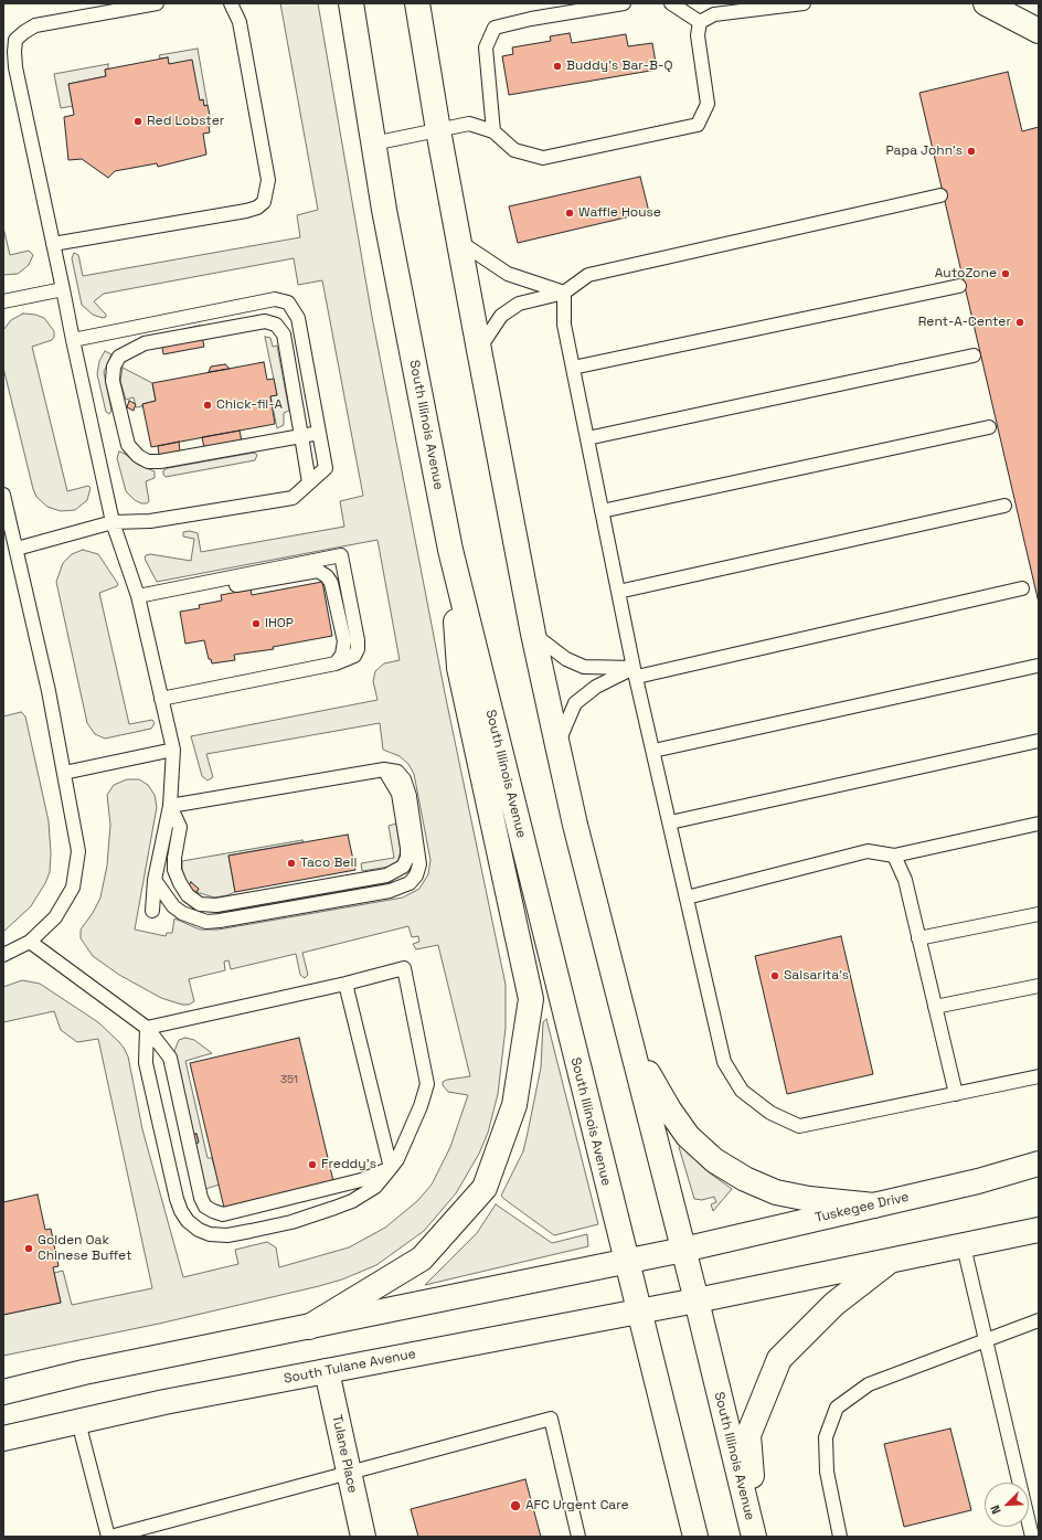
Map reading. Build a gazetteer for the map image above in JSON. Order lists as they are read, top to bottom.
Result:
{
  "streets": {
    "main road": [
      "South Illinois Avenue",
      "Tuskegee Drive",
      "South Tulane Avenue",
      "Tulane Place"
    ]
  },
  "crossings": [
    ["South Illinois Avenue", "Tuskegee Drive"],
    ["South Illinois Avenue", "South Tulane Avenue"],
    ["South Tulane Avenue", "Tulane Place"]
  ],
  "places": [
    "Buddy’s Bar-B-Q",
    "Red Lobster",
    "Papa John's",
    "Waffle House",
    "AutoZone",
    "Rent-A-Center",
    "Chick-fil-A",
    "IHOP",
    "Taco Bell",
    "Salsarita's",
    "Freddy's",
    "Golden Oak Chinese Buffet",
    "AFC Urgent Care"
  ],
  "house_numbers": ["351"],
  "north": "bottom left"
}
